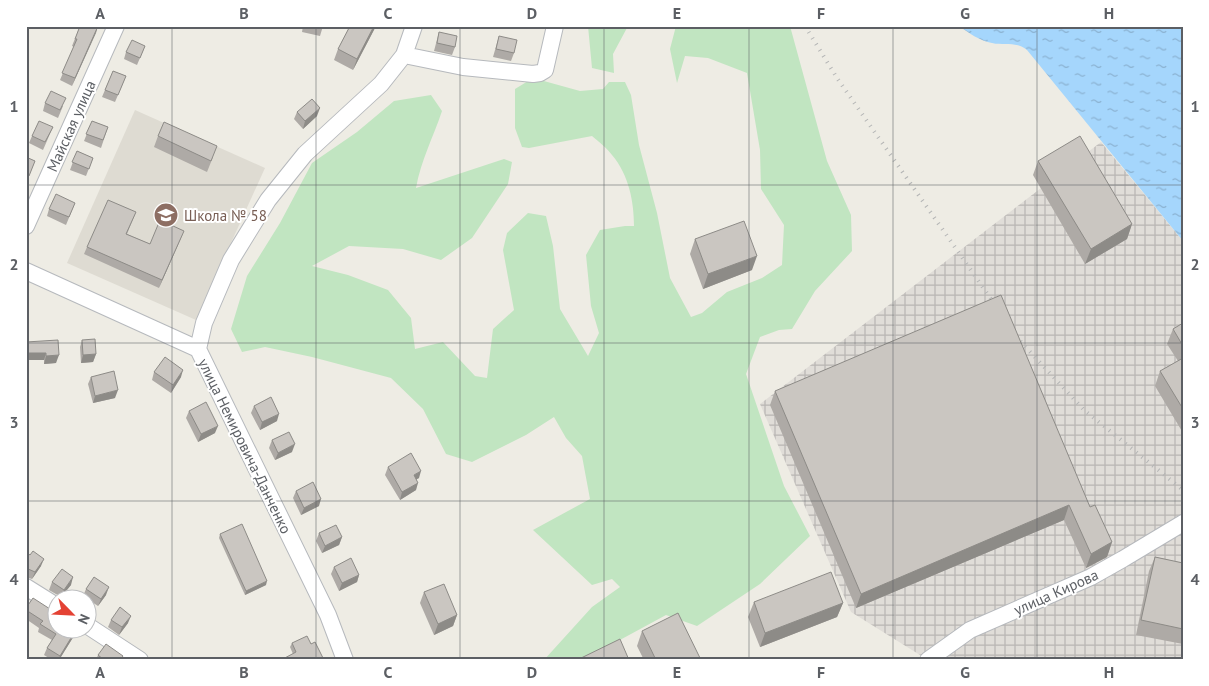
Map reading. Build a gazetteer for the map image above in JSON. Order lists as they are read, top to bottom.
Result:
{
  "streets": {
    "street": ["Майская улица", "улица Немировича-Данченко", "улица Кирова"]
  },
  "places": {
    "school or university": ["Школа № 58"]
  },
  "north": "bottom right",
  "grid": {
    "columns": [
      "A",
      "B",
      "C",
      "D",
      "E",
      "F",
      "G",
      "H"
    ],
    "rows": [
      "1",
      "2",
      "3",
      "4"
    ]
  }
}
